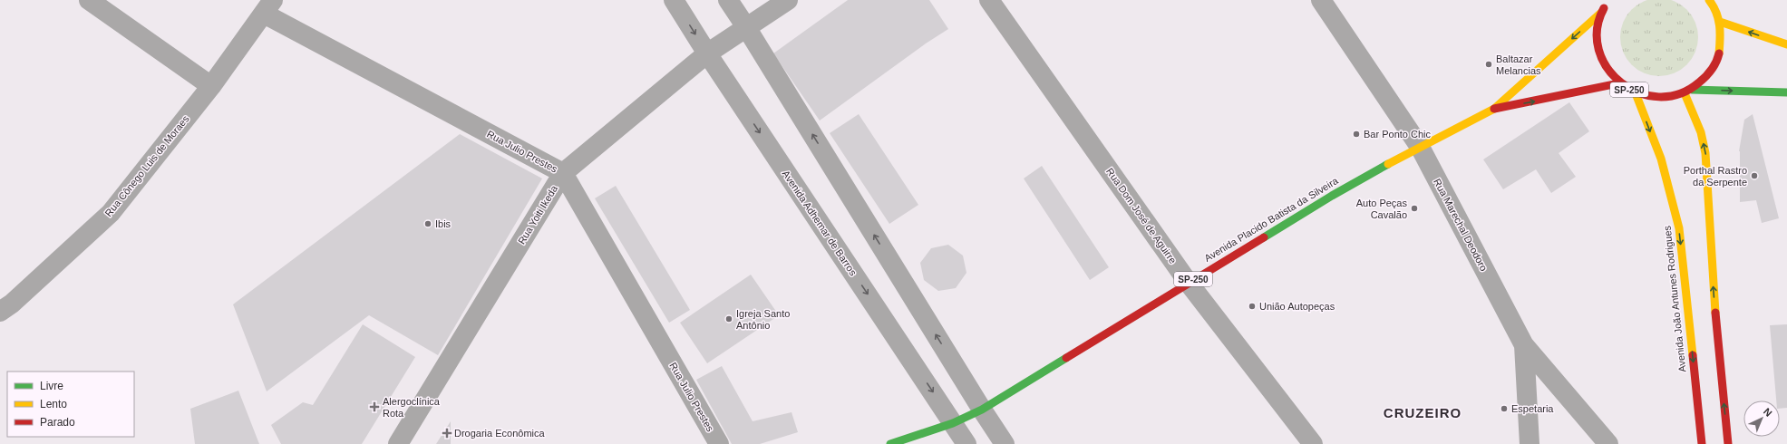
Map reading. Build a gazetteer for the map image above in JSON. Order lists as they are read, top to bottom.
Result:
{
  "streets": {
    "main road": ["SP-250", "Avenida Placido Batista da Silveira", "Avenida João Antunes Rodrigues"],
    "street": [
      "Rua Julio Prestes",
      "Rua Cônego Luis de Moraes",
      "Rua Yoiti Ikeda",
      "Rua Dom José de Aguirre",
      "Avenida Adhemar de Barros",
      "Rua Marechal Deodoro"
    ]
  },
  "crossings": [
    ["SP-250", "Avenida Placido Batista da Silveira"],
    ["SP-250", "Avenida João Antunes Rodrigues"],
    ["Rua Julio Prestes", "Rua Cônego Luis de Moraes"],
    ["Rua Julio Prestes", "Rua Yoiti Ikeda"],
    ["Rua Yoiti Ikeda", "Avenida Adhemar de Barros"],
    ["Rua Dom José de Aguirre", "Avenida Placido Batista da Silveira"],
    ["Avenida Placido Batista da Silveira", "Avenida Adhemar de Barros"],
    ["Avenida Placido Batista da Silveira", "Rua Marechal Deodoro"]
  ],
  "districts": ["CRUZEIRO"],
  "places": {
    "other": [
      "Baltazar Melancias",
      "Bar Ponto Chic",
      "Porthal Rastro da Serpente",
      "Auto Peças Cavalão",
      "Ibis",
      "União Autopeças",
      "Igreja Santo Antônio",
      "Espetaria"
    ],
    "health": ["Alergoclínica Rota", "Drogaria Econômica"]
  },
  "legend": ["Livre", "Lento", "Parado"],
  "north": "top right"
}
